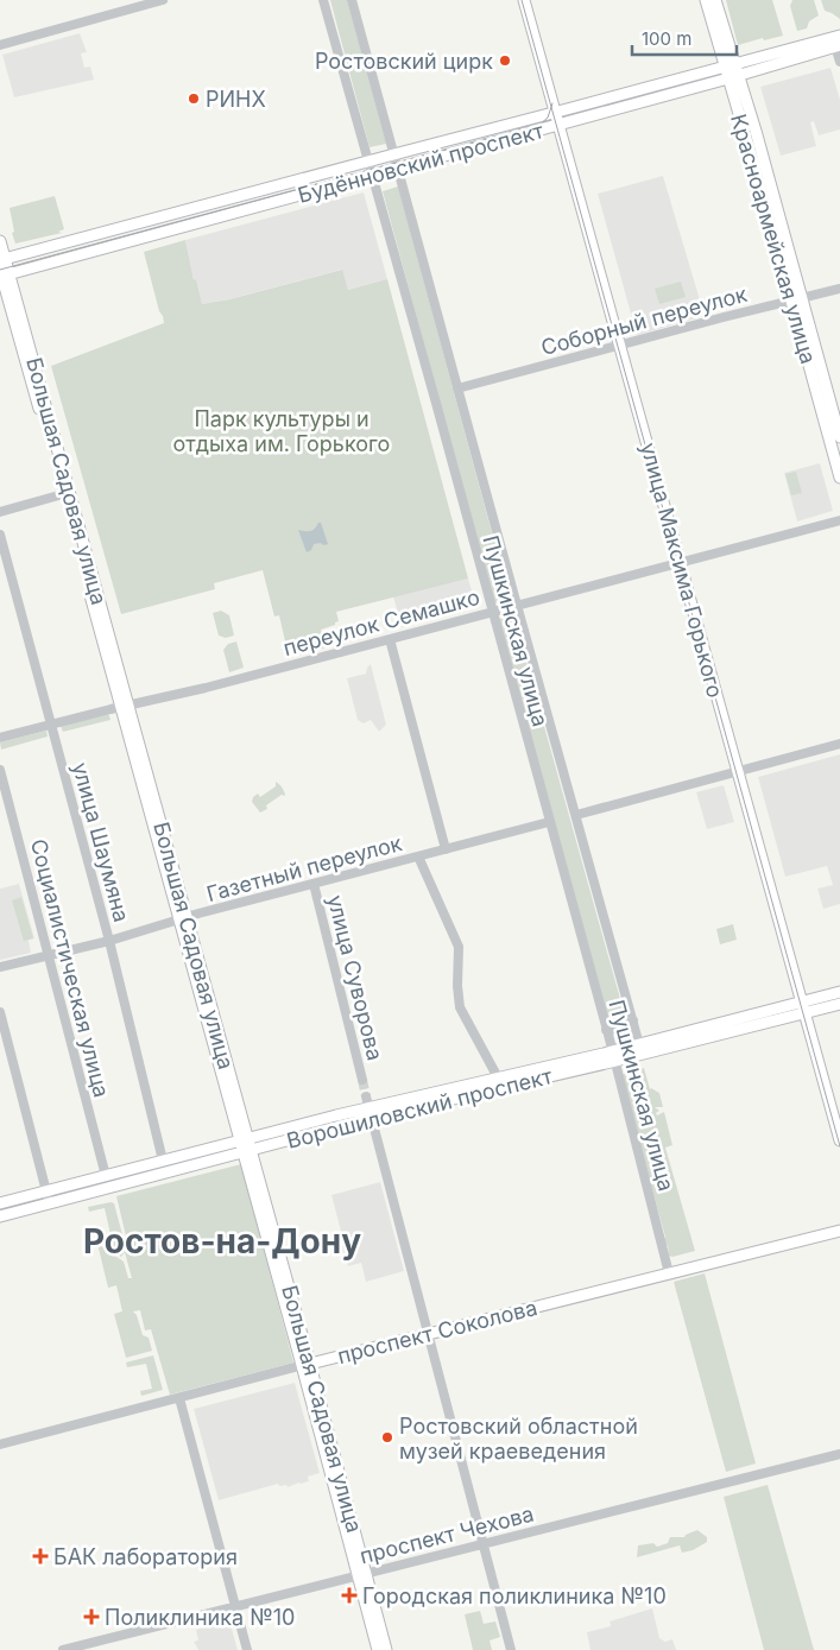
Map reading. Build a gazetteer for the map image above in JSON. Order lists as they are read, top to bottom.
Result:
{
  "streets": {
    "main road": [
      "Будённовский проспект",
      "Красноармейская улица",
      "Большая Садовая улица",
      "улица Максима Горького",
      "Ворошиловский проспект",
      "проспект Соколова"
    ],
    "street": [
      "Соборный переулок",
      "переулок Семашко",
      "Пушкинская улица",
      "улица Шаумяна",
      "Газетный переулок",
      "Социалистическая улица",
      "улица Суворова",
      "проспект Чехова"
    ]
  },
  "crossings": [
    ["Будённовский проспект", "Красноармейская улица"],
    ["Будённовский проспект", "Большая Садовая улица"],
    ["Будённовский проспект", "улица Максима Горького"],
    ["Будённовский проспект", "Пушкинская улица"],
    ["Красноармейская улица", "Соборный переулок"],
    ["Соборный переулок", "улица Максима Горького"],
    ["Соборный переулок", "Пушкинская улица"],
    ["Большая Садовая улица", "переулок Семашко"],
    ["Большая Садовая улица", "Газетный переулок"],
    ["Большая Садовая улица", "Ворошиловский проспект"],
    ["Большая Садовая улица", "проспект Соколова"],
    ["Большая Садовая улица", "проспект Чехова"],
    ["улица Максима Горького", "переулок Семашко"],
    ["улица Максима Горького", "Ворошиловский проспект"],
    ["переулок Семашко", "Пушкинская улица"],
    ["переулок Семашко", "улица Шаумяна"],
    ["Пушкинская улица", "Газетный переулок"],
    ["Пушкинская улица", "Ворошиловский проспект"],
    ["Пушкинская улица", "проспект Соколова"],
    ["улица Шаумяна", "Газетный переулок"],
    ["улица Шаумяна", "Ворошиловский проспект"],
    ["Газетный переулок", "Социалистическая улица"],
    ["Газетный переулок", "улица Суворова"],
    ["Социалистическая улица", "Ворошиловский проспект"]
  ],
  "districts": ["Ростов-на-Дону"],
  "parks": ["Парк культуры и отдыха им. Горького"],
  "places": {
    "other": ["Ростовский цирк", "РИНХ", "Ростовский областной музей краеведения"],
    "health": ["БАК лаборатория", "Городская поликлиника №10", "Поликлиника №10"]
  },
  "scale_bar": "100 m"
}
